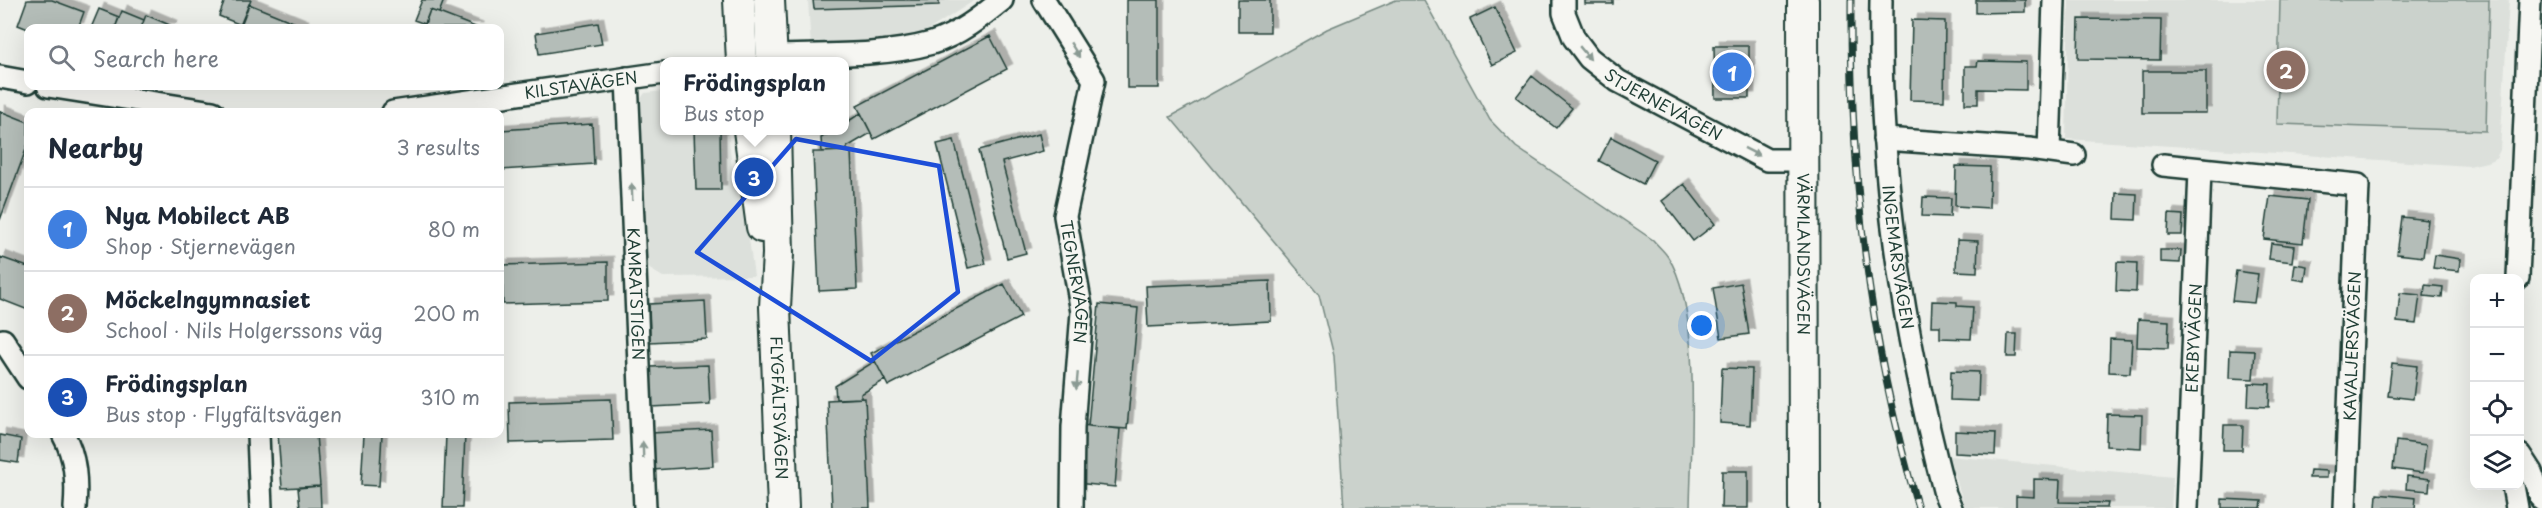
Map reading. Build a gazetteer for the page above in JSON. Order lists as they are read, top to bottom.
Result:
{
  "streets": {
    "street": [
      "KILSTAVÄGEN",
      "STJERNEVÄGEN",
      "VÄRMLANDSVÄGEN",
      "INGEMARSVÄGEN",
      "TEGNÉRVÄGEN",
      "KAMRATSTIGEN",
      "EKEBYVÄGEN",
      "KAVALJERSVÄGEN",
      "FLYGFÄLTSVÄGEN"
    ]
  },
  "crossings": [
    ["KILSTAVÄGEN", "KAMRATSTIGEN"],
    ["STJERNEVÄGEN", "VÄRMLANDSVÄGEN"],
    ["EKEBYVÄGEN", "KAVALJERSVÄGEN"]
  ],
  "one_way": ["STJERNEVÄGEN", "TEGNÉRVÄGEN", "KAMRATSTIGEN"],
  "page": {
    "search": "Search here",
    "pins": ["2", "1", "3"],
    "popup": ["Frödingsplan", "Bus stop"],
    "heading": ["Nearby", "3 results"],
    "list": [
      {
        "mark": "1",
        "name": "Nya Mobilect AB",
        "note": "Shop · Stjernevägen",
        "value": "80 m"
      },
      {
        "mark": "2",
        "name": "Möckelngymnasiet",
        "note": "School · Nils Holgerssons väg",
        "value": "200 m"
      },
      {
        "mark": "3",
        "name": "Frödingsplan",
        "note": "Bus stop · Flygfältsvägen",
        "value": "310 m"
      }
    ],
    "map_buttons": ["+", "−"]
  }
}
